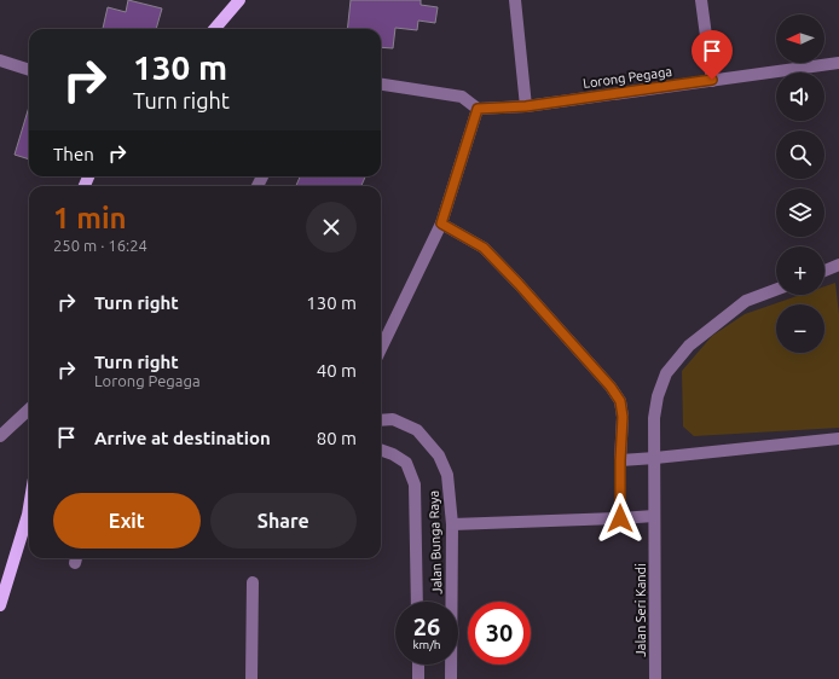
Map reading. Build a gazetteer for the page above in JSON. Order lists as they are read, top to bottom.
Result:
{
  "streets": {
    "street": ["Lorong Pegaga", "Jalan Bunga Raya", "Jalan Seri Kandi"]
  },
  "north": "left",
  "page": {
    "map_buttons": ["+", "−"],
    "turn": ["130 m", "Turn right"],
    "then": "Then",
    "heading": ["1 min", "250 m · 16:24"],
    "list": [
      {
        "name": "Turn right",
        "value": "130 m"
      },
      {
        "name": "Turn right",
        "note": "Lorong Pegaga",
        "value": "40 m"
      },
      {
        "name": "Arrive at destination",
        "value": "80 m"
      }
    ],
    "buttons": ["Exit", "Share"],
    "speed": "26 km/h",
    "limit": "30"
  }
}
